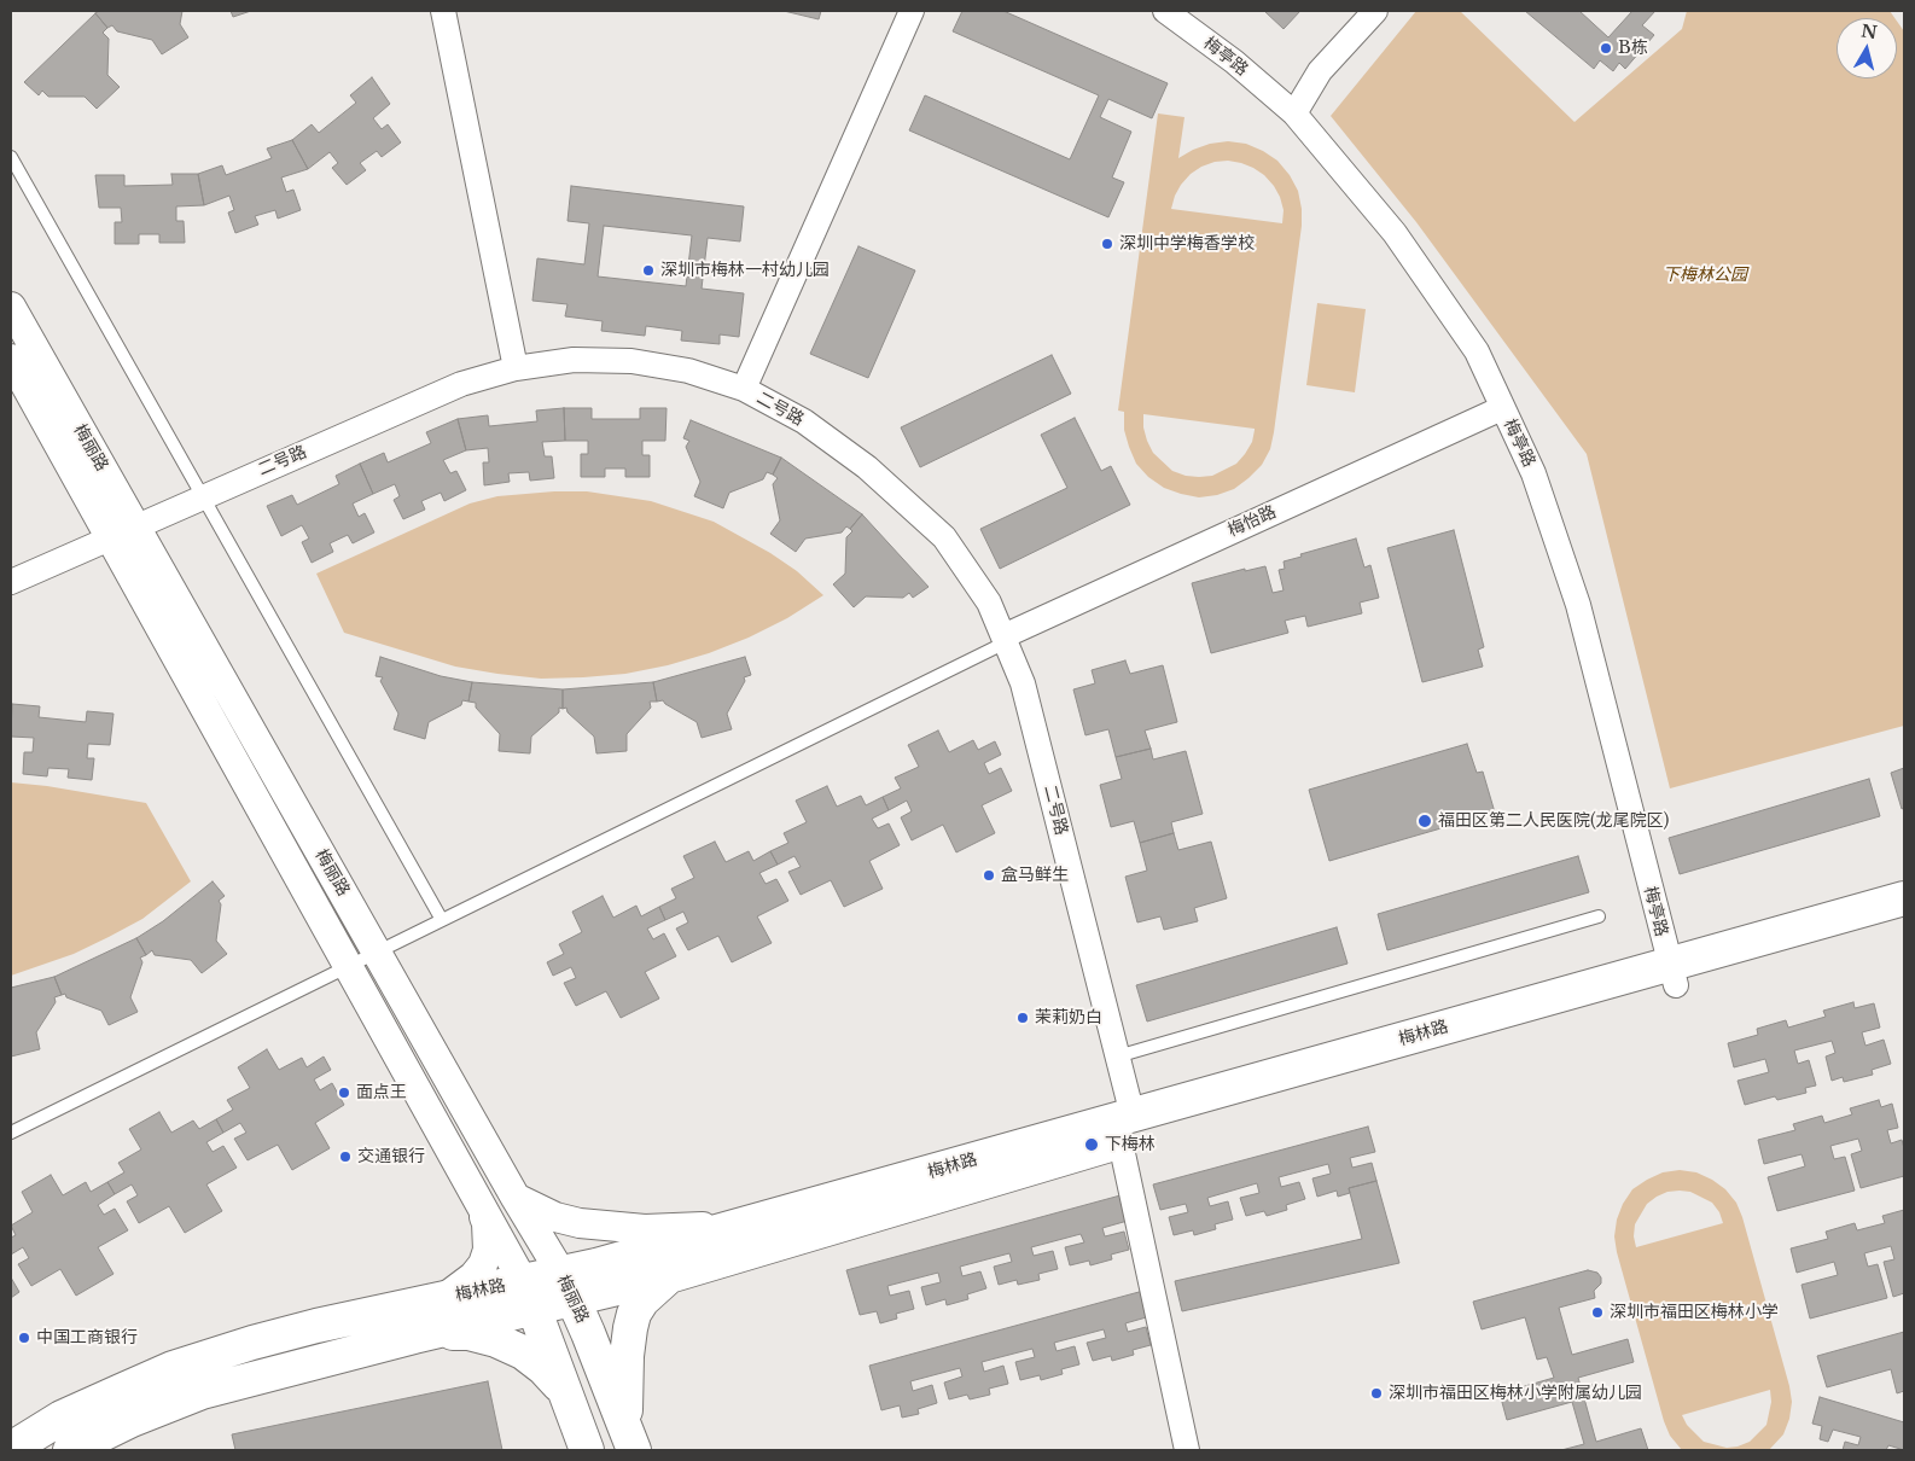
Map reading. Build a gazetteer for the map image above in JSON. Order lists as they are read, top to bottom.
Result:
{
  "streets": {
    "main road": ["梅丽路", "梅林路"],
    "street": ["梅亭路", "二号路", "梅怡路"]
  },
  "crossings": [
    ["梅亭路", "梅怡路"],
    ["梅亭路", "梅林路"],
    ["二号路", "梅丽路"],
    ["二号路", "梅怡路"],
    ["二号路", "梅林路"],
    ["梅丽路", "梅林路"]
  ],
  "parks": ["下梅林公园"],
  "places": [
    "B栋",
    "深圳中学梅香学校",
    "深圳市梅林一村幼儿园",
    "福田区第二人民医院(龙尾院区)",
    "盒马鲜生",
    "茉莉奶白",
    "面点王",
    "下梅林",
    "交通银行",
    "深圳市福田区梅林小学",
    "中国工商银行",
    "深圳市福田区梅林小学附属幼儿园"
  ],
  "north": "top"
}
